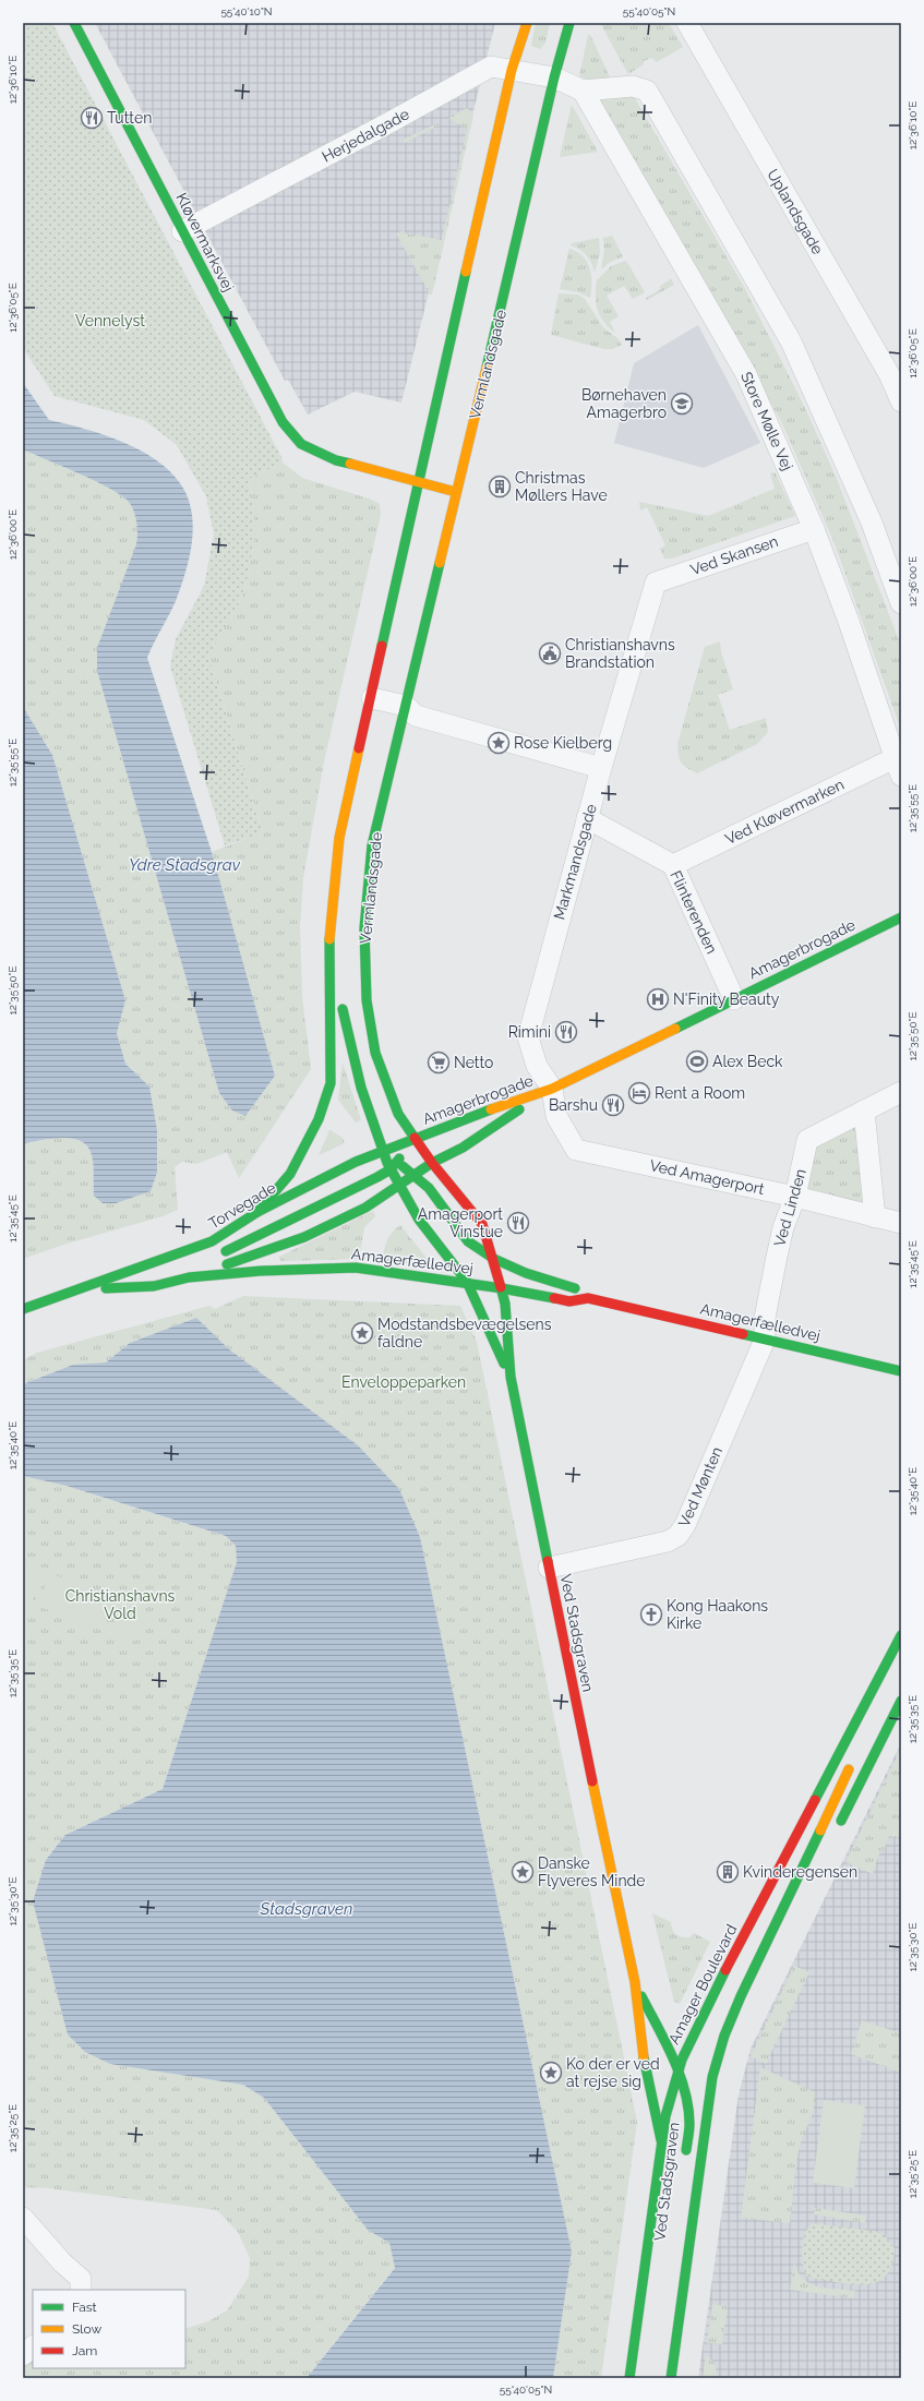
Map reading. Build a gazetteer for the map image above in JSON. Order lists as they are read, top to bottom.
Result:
{
  "streets": {
    "street": [
      "Herjedalgade",
      "Uplandsgade",
      "Kløvermarksvej",
      "Vermlandsgade",
      "Store Mølle Vej",
      "Ved Skansen",
      "Ved Kløvermarken",
      "Markmandsgade",
      "Flinterenden",
      "Amagerbrogade",
      "Ved Amagerport",
      "Torvegade",
      "Ved Linden",
      "Amagerfælledvej",
      "Ved Mønten",
      "Ved Stadsgraven",
      "Amager Boulevard"
    ]
  },
  "crossings": [
    ["Herjedalgade", "Kløvermarksvej"],
    ["Herjedalgade", "Vermlandsgade"],
    ["Kløvermarksvej", "Vermlandsgade"],
    ["Vermlandsgade", "Amagerbrogade"],
    ["Vermlandsgade", "Torvegade"],
    ["Vermlandsgade", "Amagerfælledvej"],
    ["Vermlandsgade", "Ved Stadsgraven"],
    ["Store Mølle Vej", "Ved Skansen"],
    ["Store Mølle Vej", "Ved Kløvermarken"],
    ["Ved Skansen", "Markmandsgade"],
    ["Ved Kløvermarken", "Flinterenden"],
    ["Markmandsgade", "Flinterenden"],
    ["Markmandsgade", "Amagerbrogade"],
    ["Markmandsgade", "Ved Amagerport"],
    ["Flinterenden", "Amagerbrogade"],
    ["Amagerbrogade", "Ved Amagerport"],
    ["Amagerbrogade", "Torvegade"],
    ["Ved Amagerport", "Ved Linden"],
    ["Torvegade", "Amagerfælledvej"],
    ["Ved Linden", "Amagerfælledvej"],
    ["Ved Linden", "Ved Mønten"],
    ["Amagerfælledvej", "Ved Mønten"],
    ["Amagerfælledvej", "Ved Stadsgraven"],
    ["Ved Mønten", "Ved Stadsgraven"],
    ["Ved Stadsgraven", "Amager Boulevard"]
  ],
  "water": ["Ydre Stadsgrav", "Stadsgraven"],
  "parks": ["Vennelyst", "Enveloppeparken", "Christianshavns Vold"],
  "places": {
    "restaurant": [
      "Tutten",
      "Rimini",
      "Barshu",
      "Amagerport Vinstue"
    ],
    "school or university": ["Børnehaven Amagerbro"],
    "building": ["Christmas Møllers Have", "Kvinderegensen"],
    "public building": ["Christianshavns Brandstation"],
    "place": [
      "Rose Kielberg",
      "Modstandsbevægelsens faldne",
      "Danske Flyveres Minde",
      "Ko der er ved at rejse sig"
    ],
    "hospital": ["N'Finity Beauty"],
    "sports": ["Alex Beck"],
    "supermarket": ["Netto"],
    "hotel": ["Rent a Room"],
    "church": ["Kong Haakons Kirke"]
  },
  "legend": ["Fast", "Slow", "Jam"],
  "coordinates": [
    "55°40'10\"N",
    "55°40'05\"N",
    "12°36'10\"E",
    "12°36'05\"E",
    "12°36'00\"E",
    "12°35'55\"E",
    "12°35'50\"E",
    "12°35'45\"E",
    "12°35'40\"E",
    "12°35'35\"E",
    "12°35'30\"E",
    "12°35'25\"E"
  ]
}
